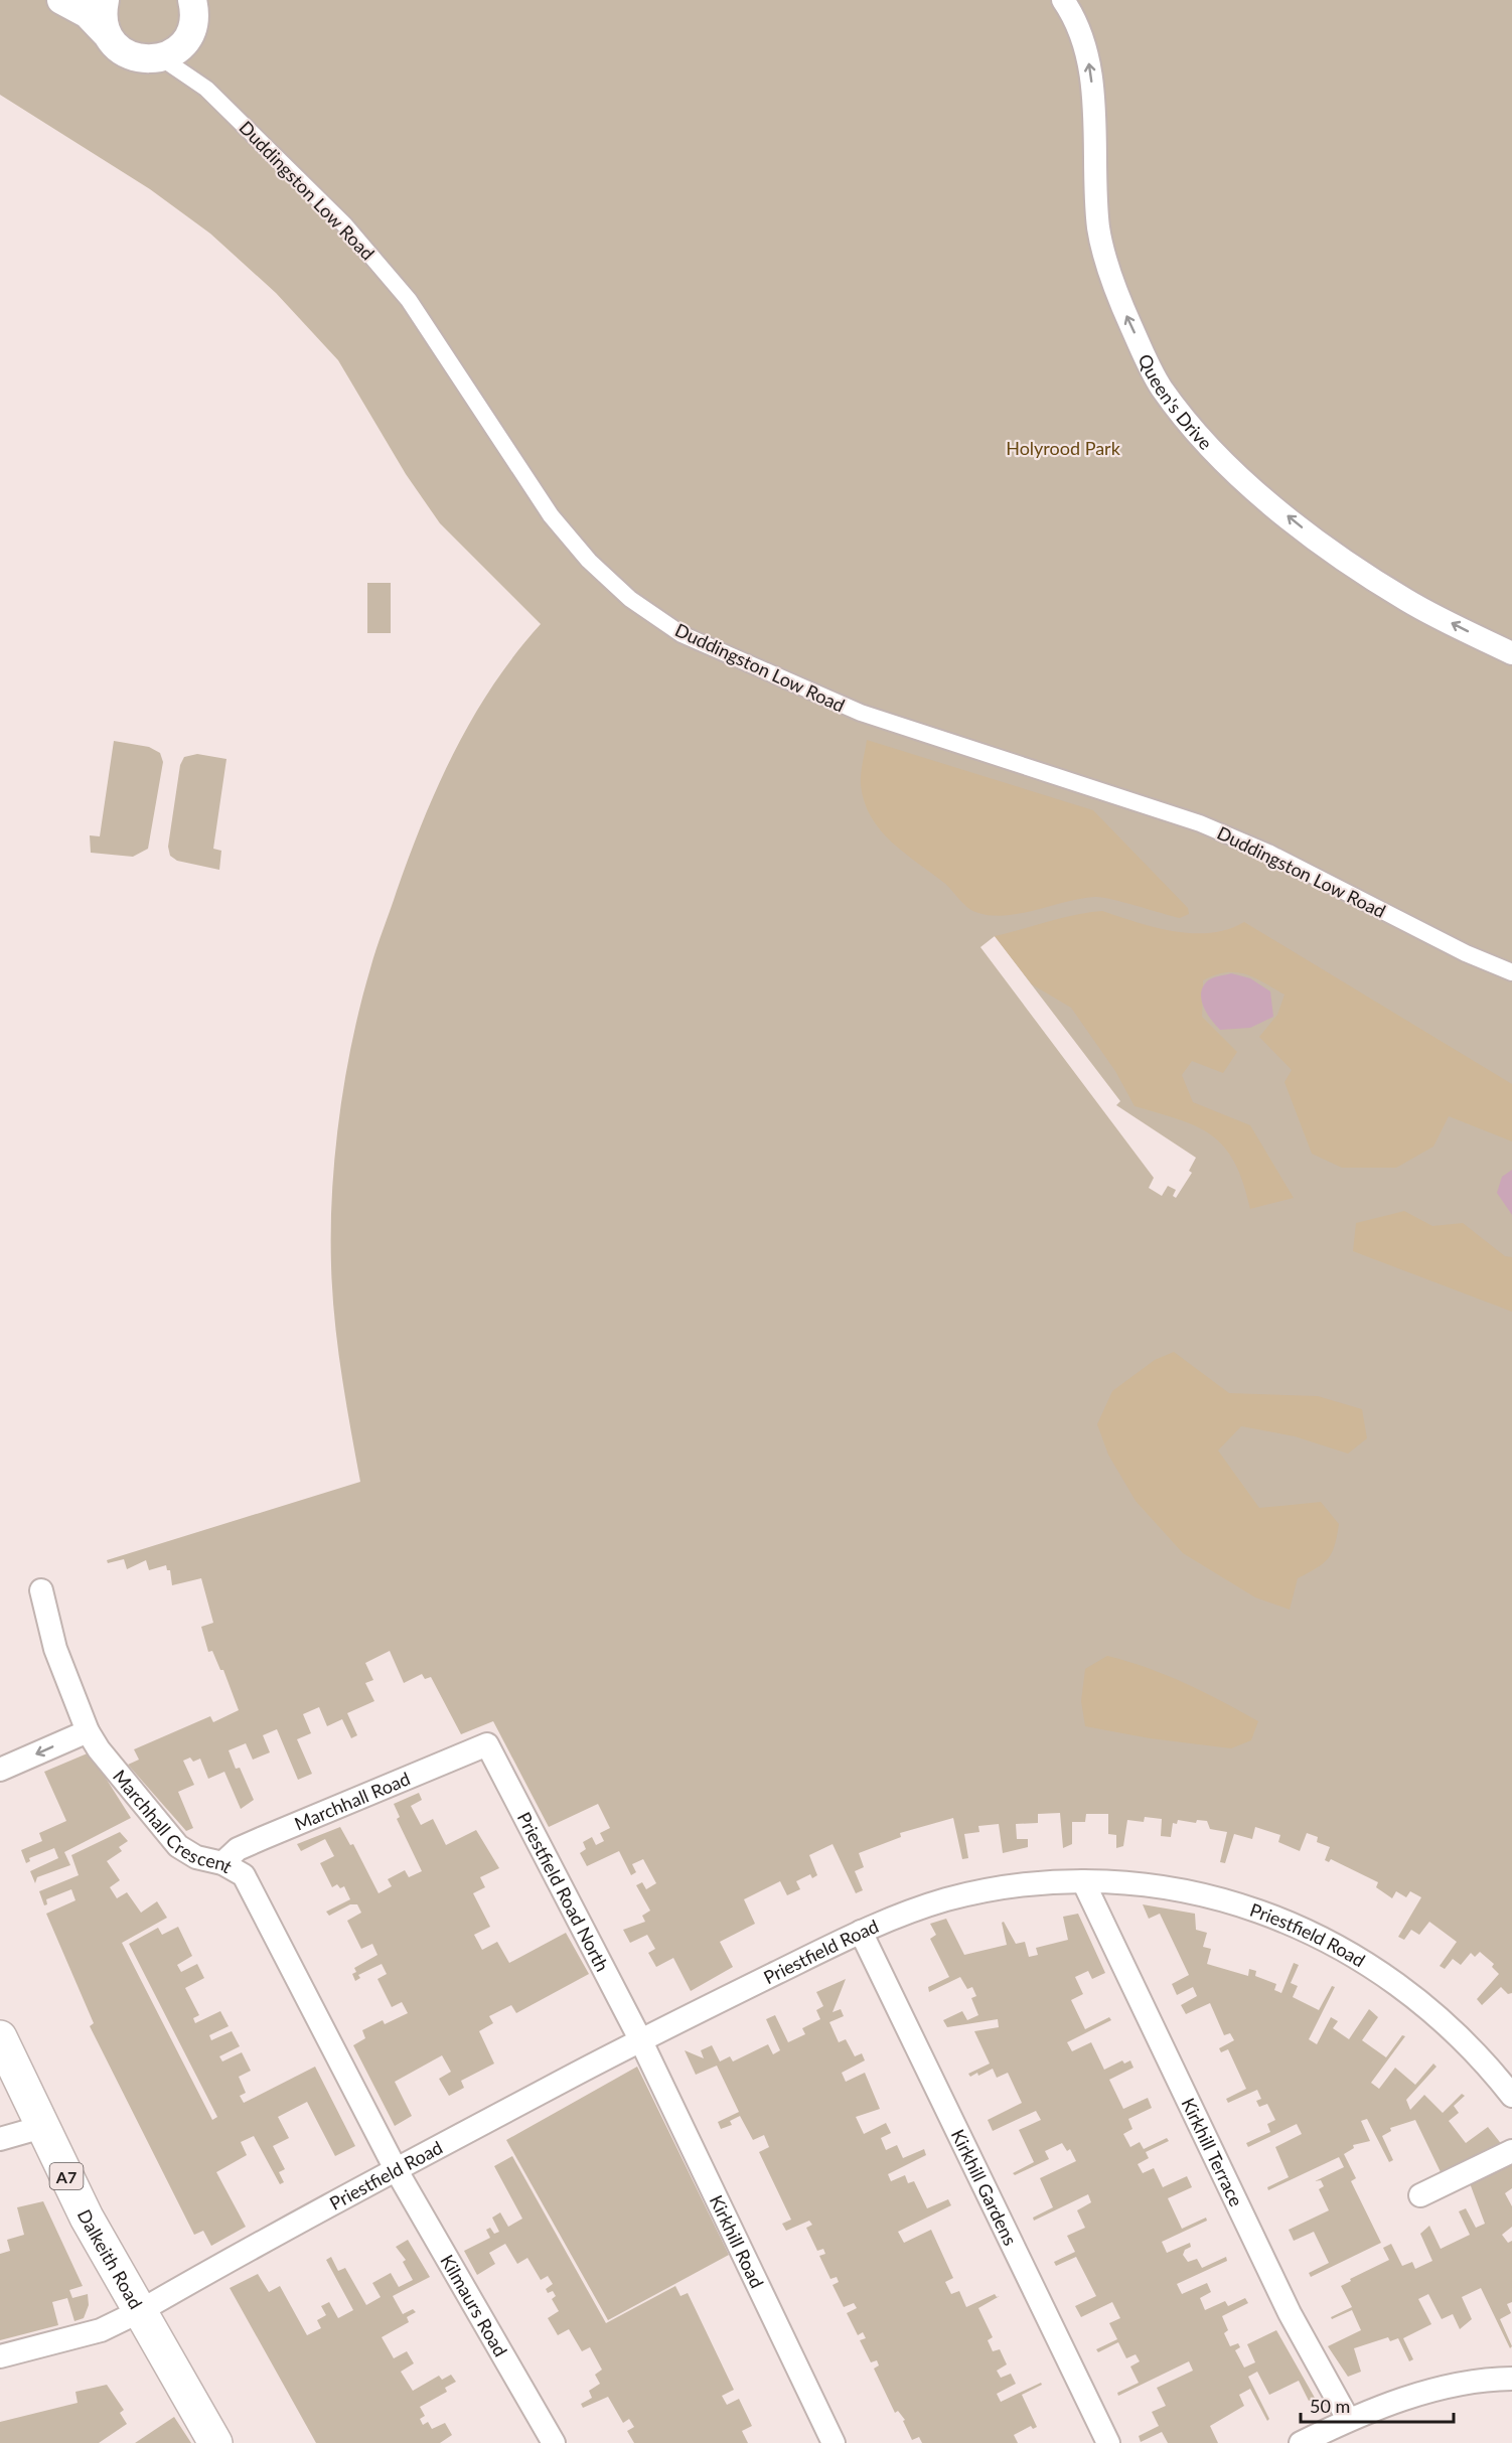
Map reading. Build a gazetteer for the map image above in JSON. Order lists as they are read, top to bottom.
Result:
{
  "streets": {
    "main road": ["A7", "Dalkeith Road"],
    "street": [
      "Duddingston Low Road",
      "Queen's Drive",
      "Marchhall Road",
      "Marchhall Crescent",
      "Priestfield Road North",
      "Priestfield Road",
      "Kirkhill Terrace",
      "Kirkhill Gardens",
      "Kirkhill Road",
      "Kilmaurs Road"
    ]
  },
  "crossings": [
    ["Marchhall Road", "Marchhall Crescent"],
    ["Marchhall Road", "Priestfield Road North"],
    ["Marchhall Crescent", "Priestfield Road"],
    ["Marchhall Crescent", "Kilmaurs Road"],
    ["Priestfield Road North", "Priestfield Road"],
    ["Priestfield Road North", "Kirkhill Road"],
    ["Priestfield Road", "Kirkhill Terrace"],
    ["Priestfield Road", "Kirkhill Gardens"],
    ["Priestfield Road", "Kirkhill Road"],
    ["Priestfield Road", "Dalkeith Road"],
    ["Priestfield Road", "Kilmaurs Road"]
  ],
  "one_way": ["Queen's Drive"],
  "parks": ["Holyrood Park"],
  "scale_bar": "50 m"
}
